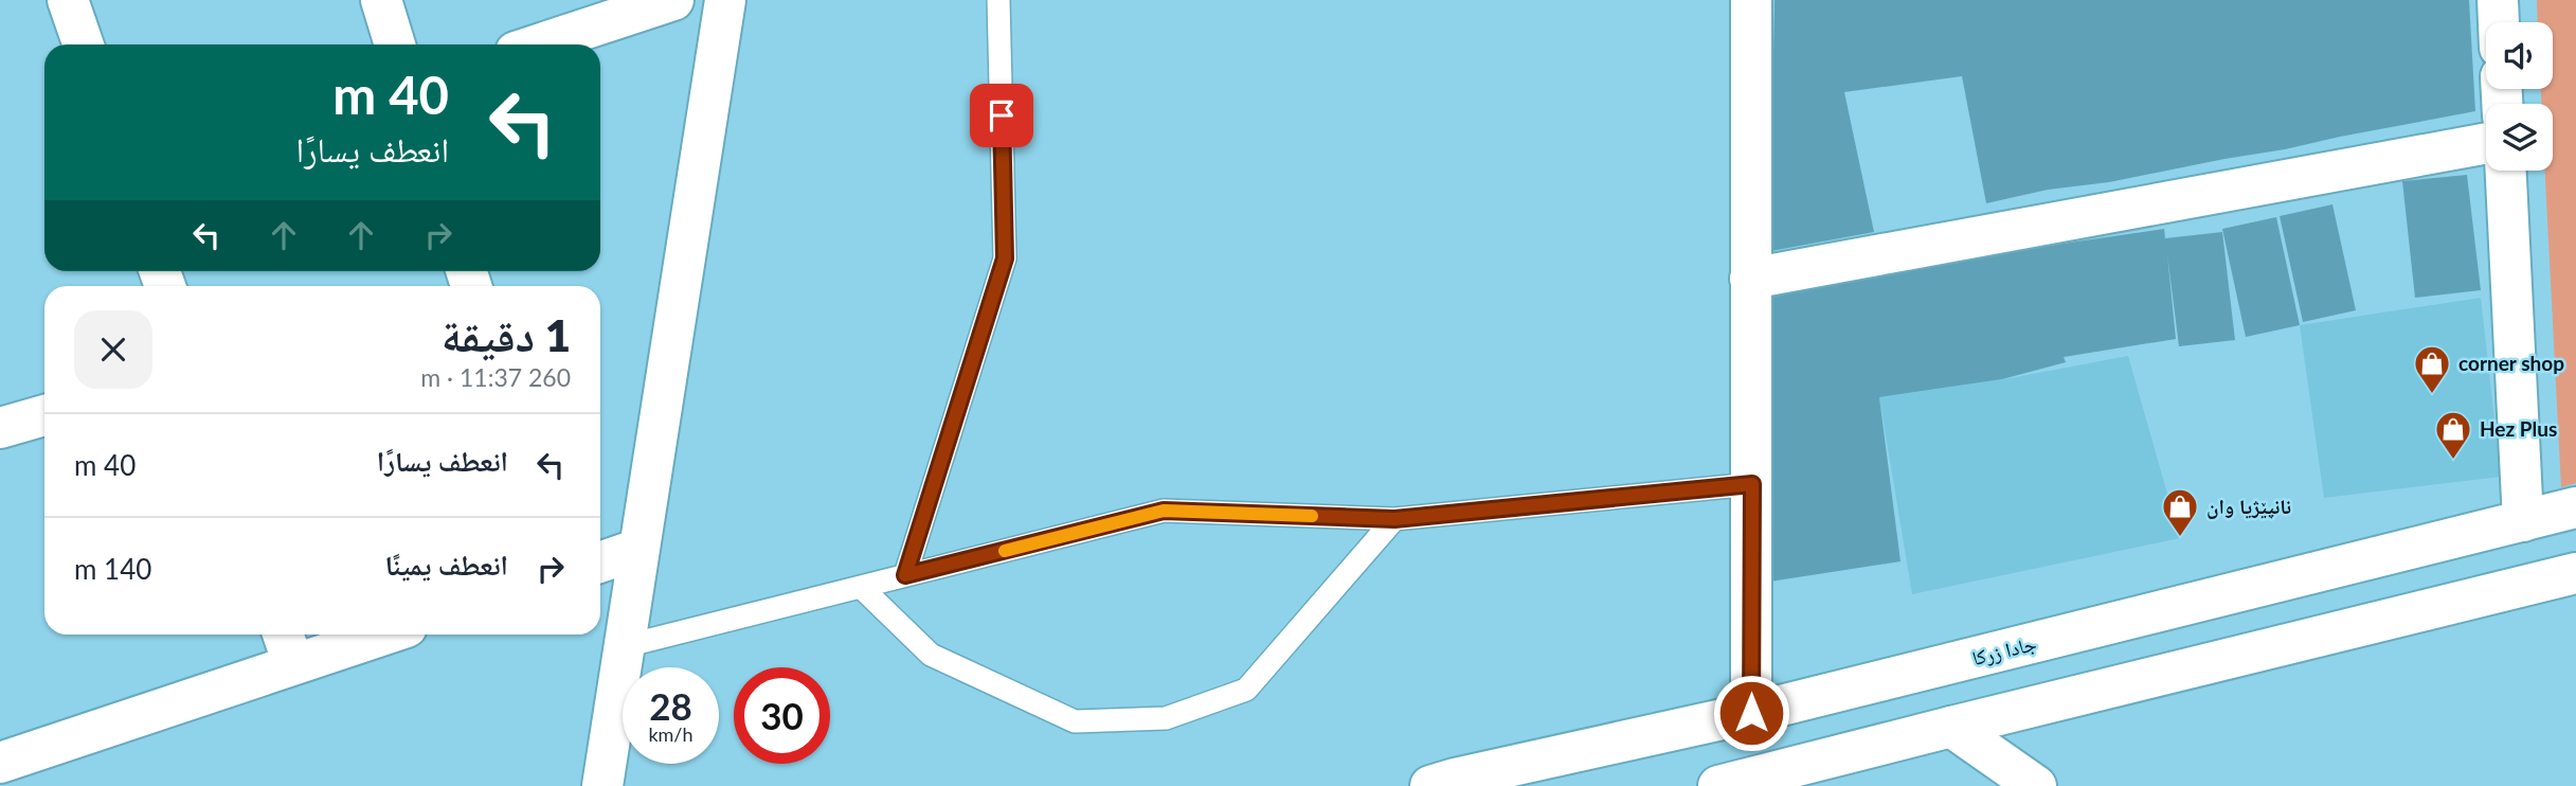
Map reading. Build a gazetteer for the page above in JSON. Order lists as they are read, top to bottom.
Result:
{
  "streets": {
    "street": ["جادا زرکا"]
  },
  "places": {
    "shop": ["corner shop", "Hez Plus", "نانپێژیا وان"]
  },
  "page": {
    "turn": ["40 m", "انعطف يسارًا"],
    "heading": ["1 دقيقة", "260 m · 11:37"],
    "list": [
      {
        "name": "انعطف يسارًا",
        "value": "40 m"
      },
      {
        "name": "انعطف يمينًا",
        "value": "140 m"
      }
    ],
    "speed": "28 km/h",
    "limit": "30"
  }
}
